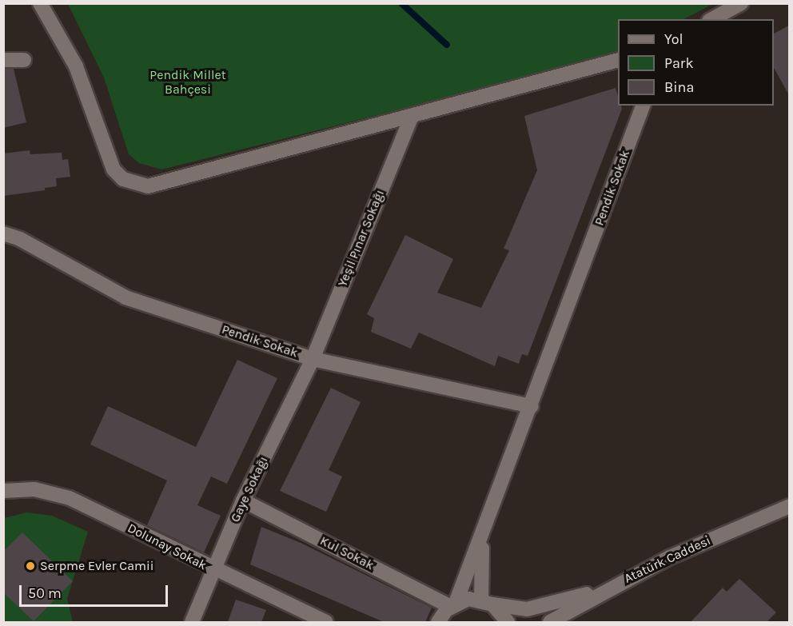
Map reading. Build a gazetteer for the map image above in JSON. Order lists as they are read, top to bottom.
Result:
{
  "streets": {
    "street": [
      "Pendik Sokak",
      "Yeşil Pınar Sokağı",
      "Gaye Sokağı",
      "Dolunay Sokak",
      "Kul Sokak",
      "Atatürk Caddesi"
    ]
  },
  "crossings": [
    ["Pendik Sokak", "Yeşil Pınar Sokağı"],
    ["Pendik Sokak", "Gaye Sokağı"],
    ["Pendik Sokak", "Kul Sokak"],
    ["Yeşil Pınar Sokağı", "Gaye Sokağı"],
    ["Gaye Sokağı", "Dolunay Sokak"],
    ["Gaye Sokağı", "Kul Sokak"]
  ],
  "parks": ["Pendik Millet Bahçesi"],
  "places": ["Serpme Evler Camii"],
  "legend": ["Yol", "Park", "Bina"],
  "scale_bar": "50 m"
}
